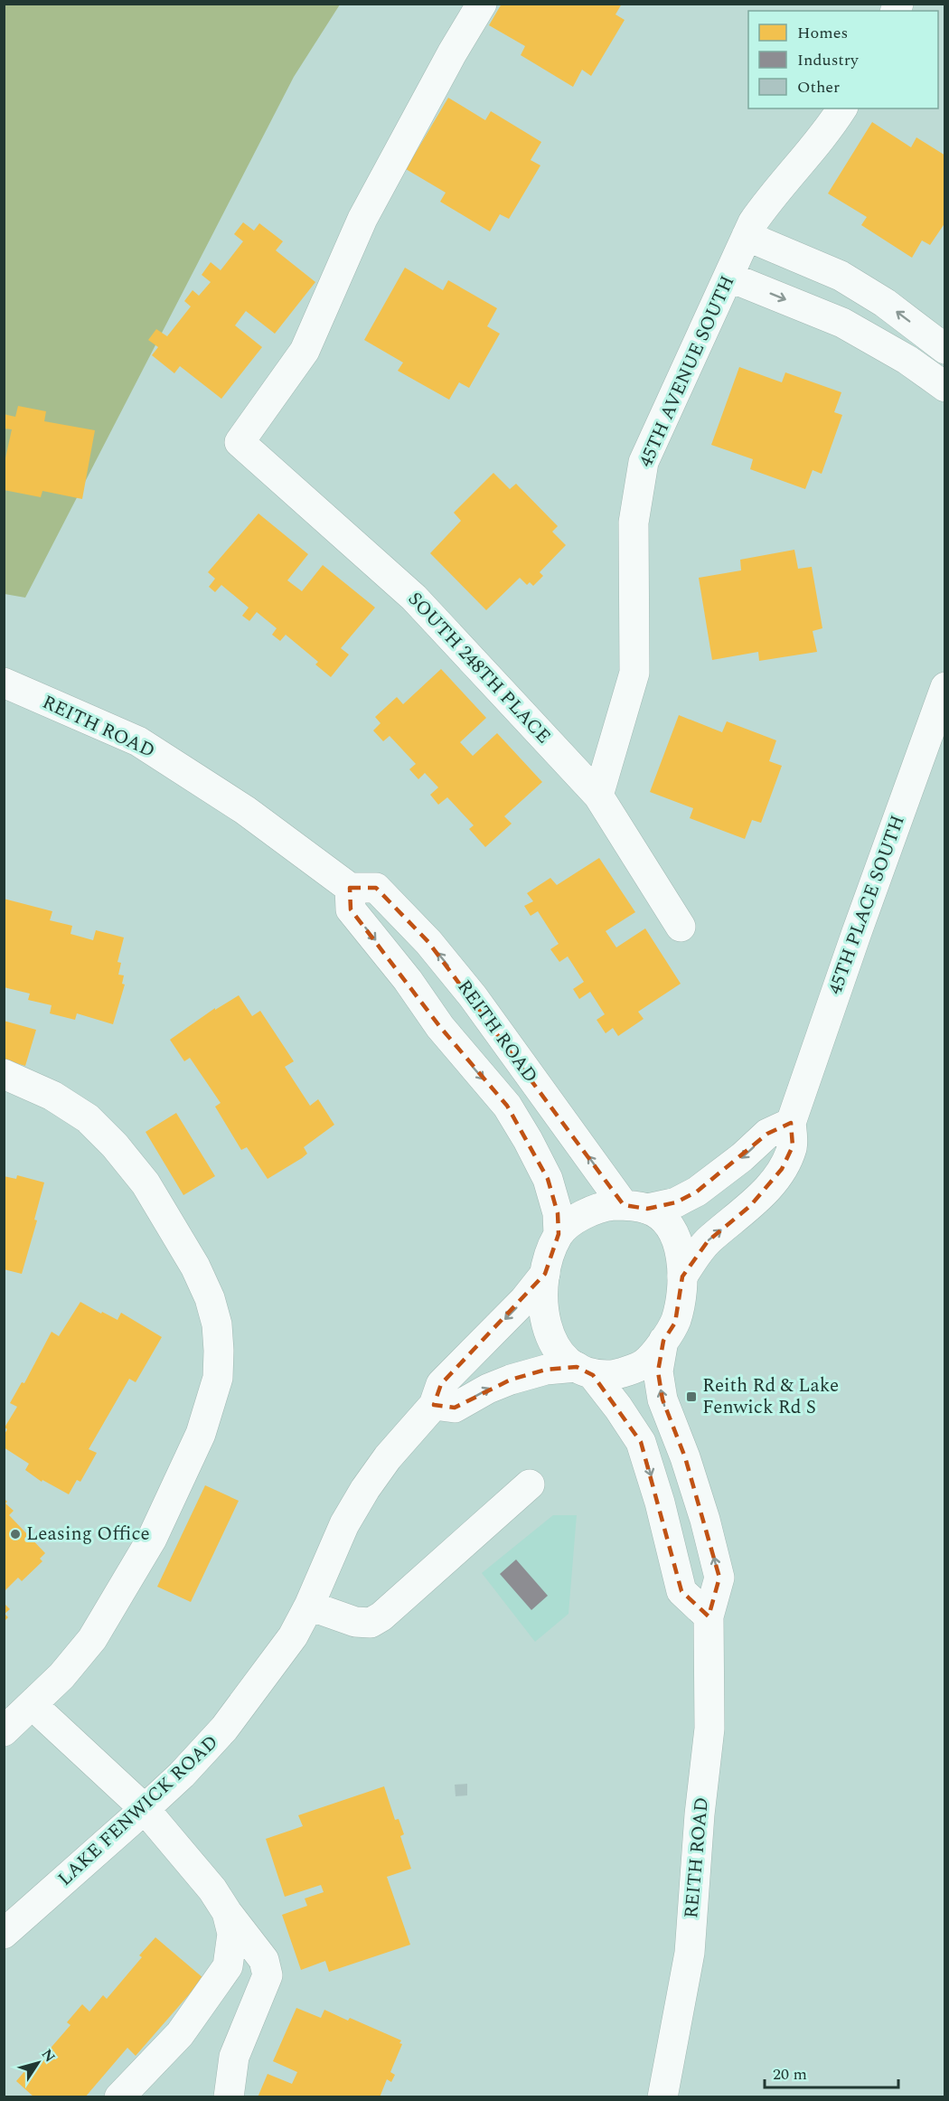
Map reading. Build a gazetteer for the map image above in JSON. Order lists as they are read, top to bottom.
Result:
{
  "streets": {
    "street": [
      "45TH AVENUE SOUTH",
      "SOUTH 248TH PLACE",
      "REITH ROAD",
      "45TH PLACE SOUTH",
      "LAKE FENWICK ROAD"
    ]
  },
  "crossings": [
    ["45TH AVENUE SOUTH", "SOUTH 248TH PLACE"],
    ["REITH ROAD", "45TH PLACE SOUTH"],
    ["REITH ROAD", "LAKE FENWICK ROAD"],
    ["45TH PLACE SOUTH", "LAKE FENWICK ROAD"]
  ],
  "places": {
    "transit": ["Reith Rd & Lake Fenwick Rd S"],
    "other": ["Leasing Office"]
  },
  "legend": ["Homes", "Industry", "Other"],
  "scale_bar": "20 m",
  "north": "top right"
}
